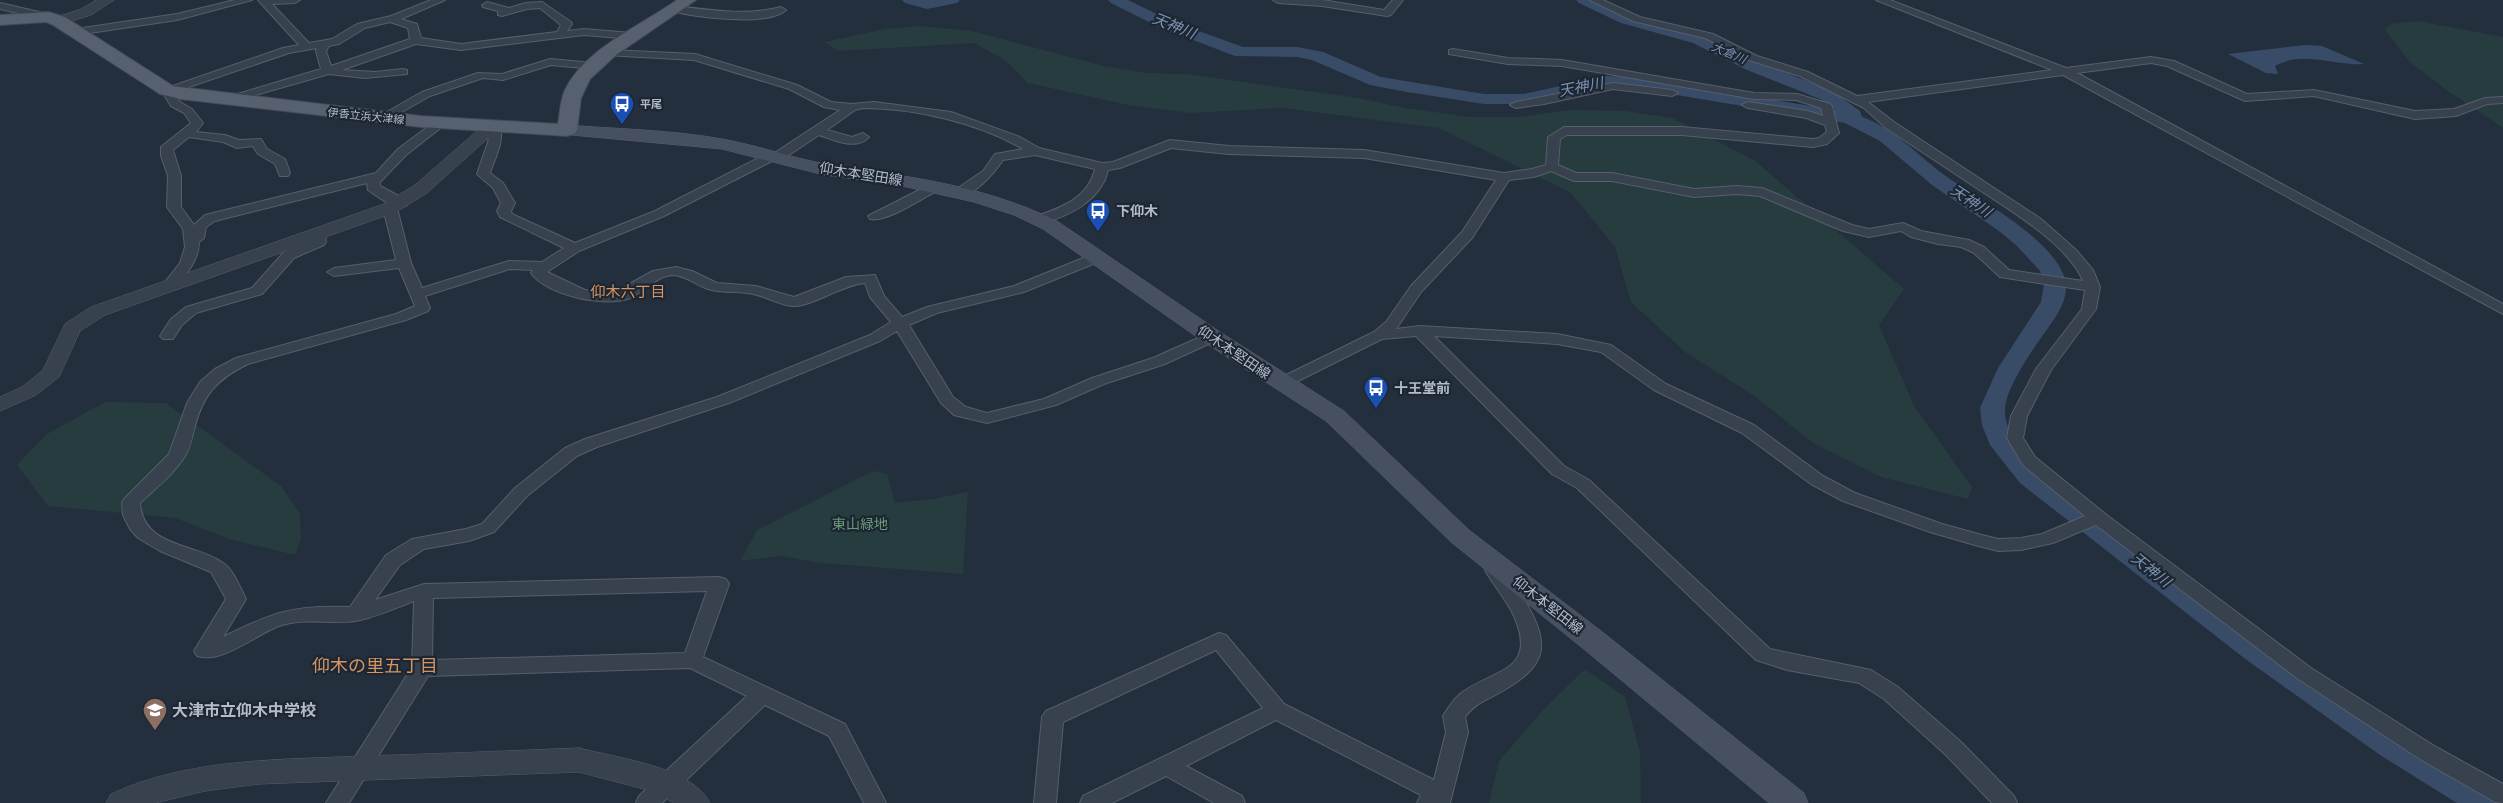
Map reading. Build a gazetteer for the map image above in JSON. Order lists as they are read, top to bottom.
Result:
{
  "streets": {
    "main road": ["伊香立浜大津線", "仰木本堅田線"]
  },
  "crossings": [
    ["伊香立浜大津線", "仰木本堅田線"]
  ],
  "districts": ["仰木六丁目", "仰木の里五丁目"],
  "water": ["天神川", "大倉川"],
  "parks": ["東山緑地"],
  "places": {
    "bus stop": ["平尾", "下仰木", "十王堂前"],
    "school or university": ["大津市立仰木中学校"]
  }
}
